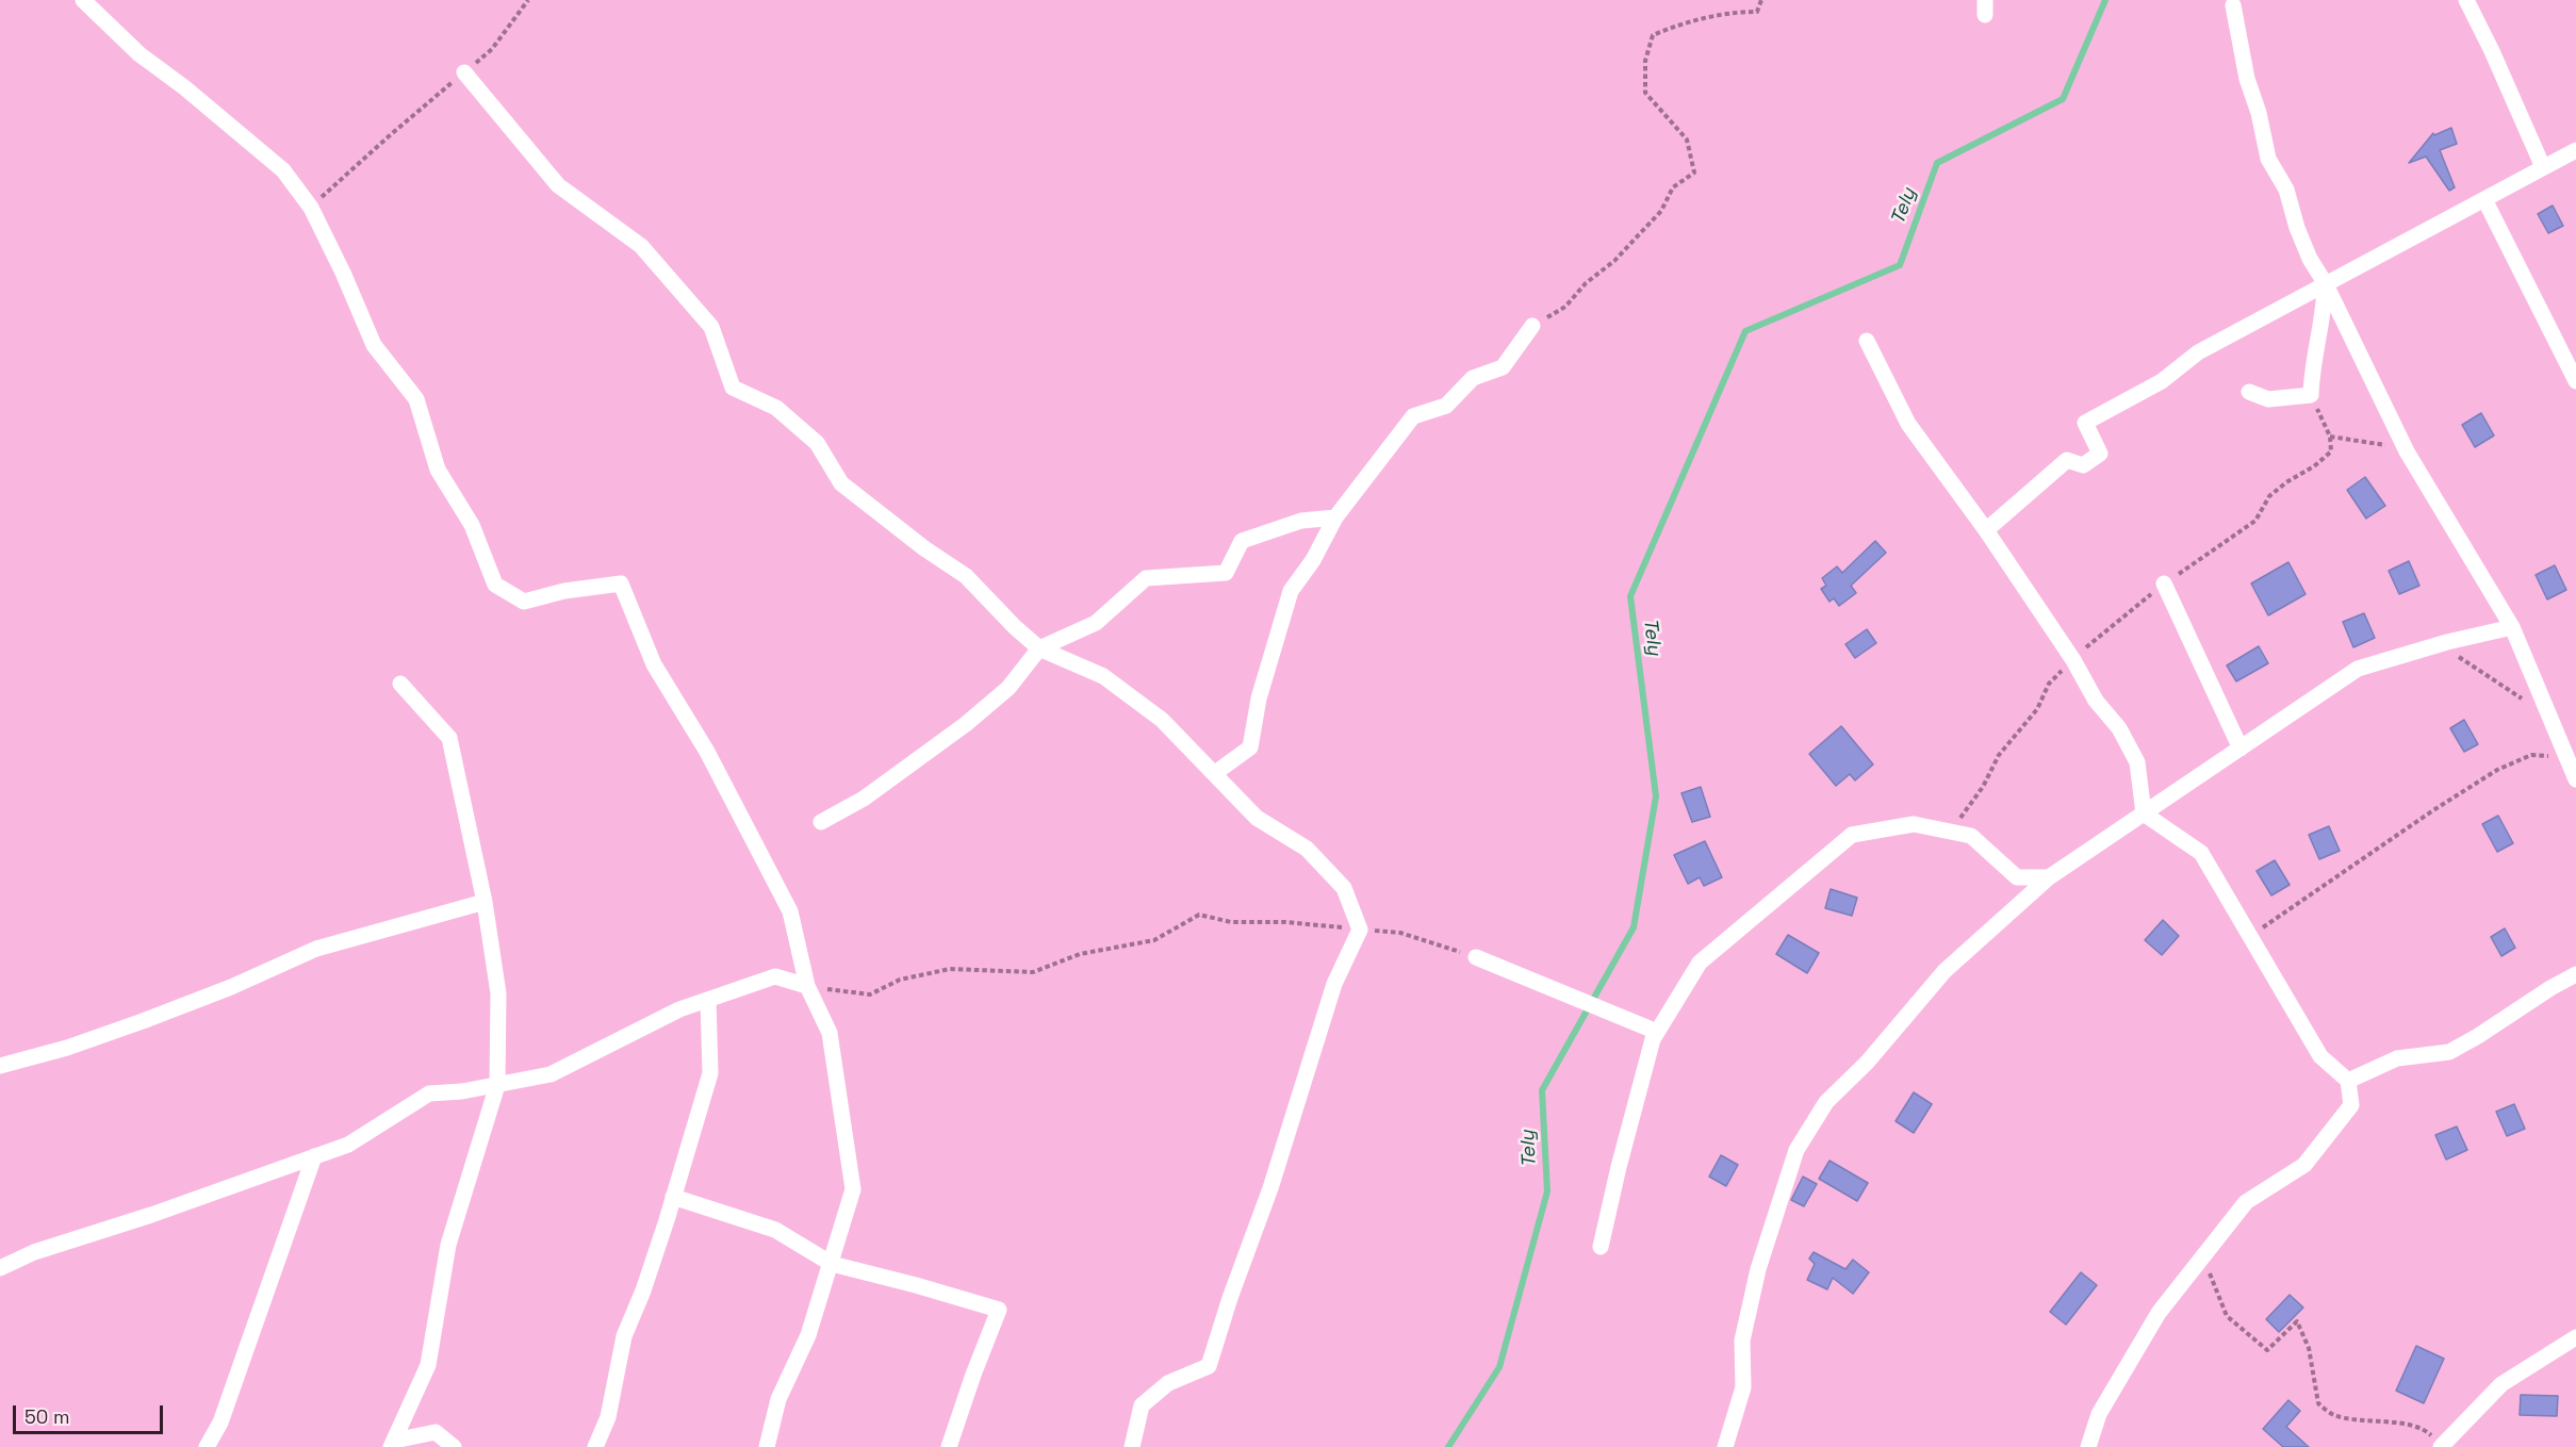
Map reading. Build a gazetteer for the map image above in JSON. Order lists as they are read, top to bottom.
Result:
{
  "water": ["Tely"],
  "scale_bar": "50 m"
}
